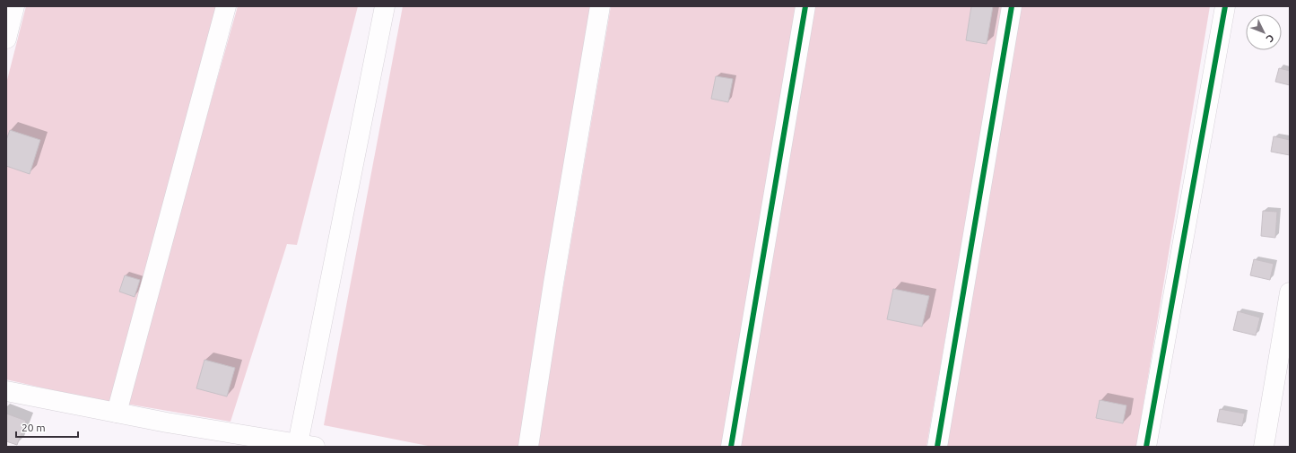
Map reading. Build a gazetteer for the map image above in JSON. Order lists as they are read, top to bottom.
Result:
{
  "scale_bar": "20 m",
  "north": "bottom right"
}
